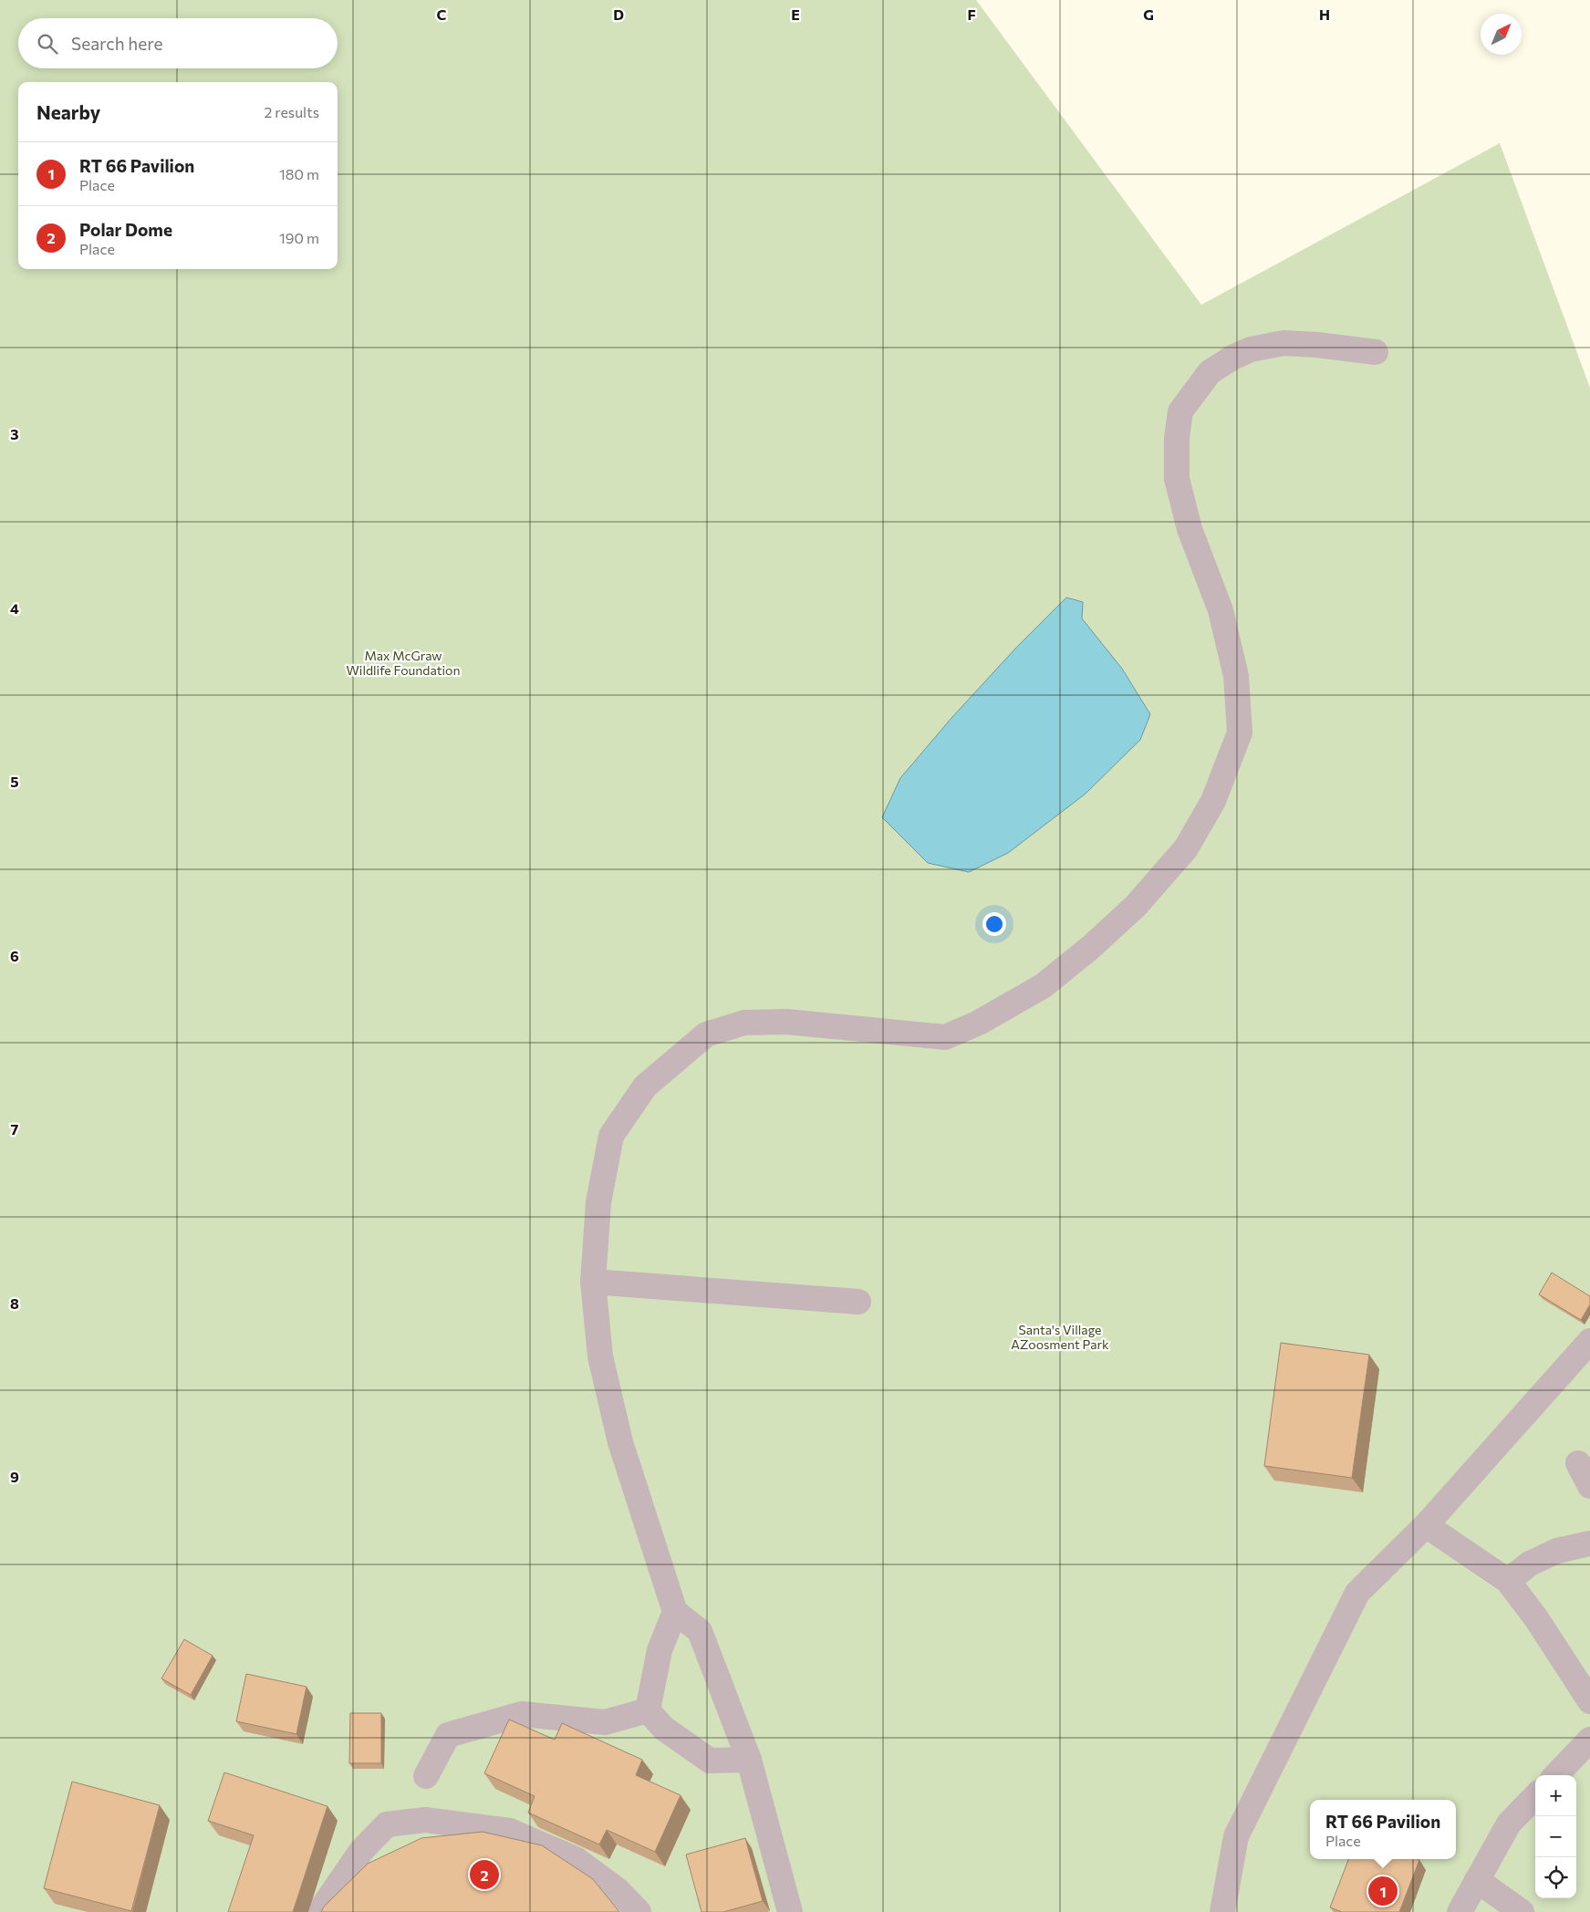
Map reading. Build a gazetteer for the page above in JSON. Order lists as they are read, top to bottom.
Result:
{
  "parks": ["Max McGraw Wildlife Foundation", "Santa's Village AZoosment Park"],
  "north": "top right",
  "page": {
    "search": "Search here",
    "heading": ["Nearby", "2 results"],
    "list": [
      {
        "mark": "1",
        "name": "RT 66 Pavilion",
        "note": "Place",
        "value": "180 m"
      },
      {
        "mark": "2",
        "name": "Polar Dome",
        "note": "Place",
        "value": "190 m"
      }
    ],
    "map_buttons": ["+", "−"],
    "popup": ["RT 66 Pavilion", "Place"],
    "pins": ["2", "1"]
  },
  "grid": {
    "columns": [
      "C",
      "D",
      "E",
      "F",
      "G",
      "H"
    ],
    "rows": [
      "3",
      "4",
      "5",
      "6",
      "7",
      "8",
      "9"
    ]
  }
}
